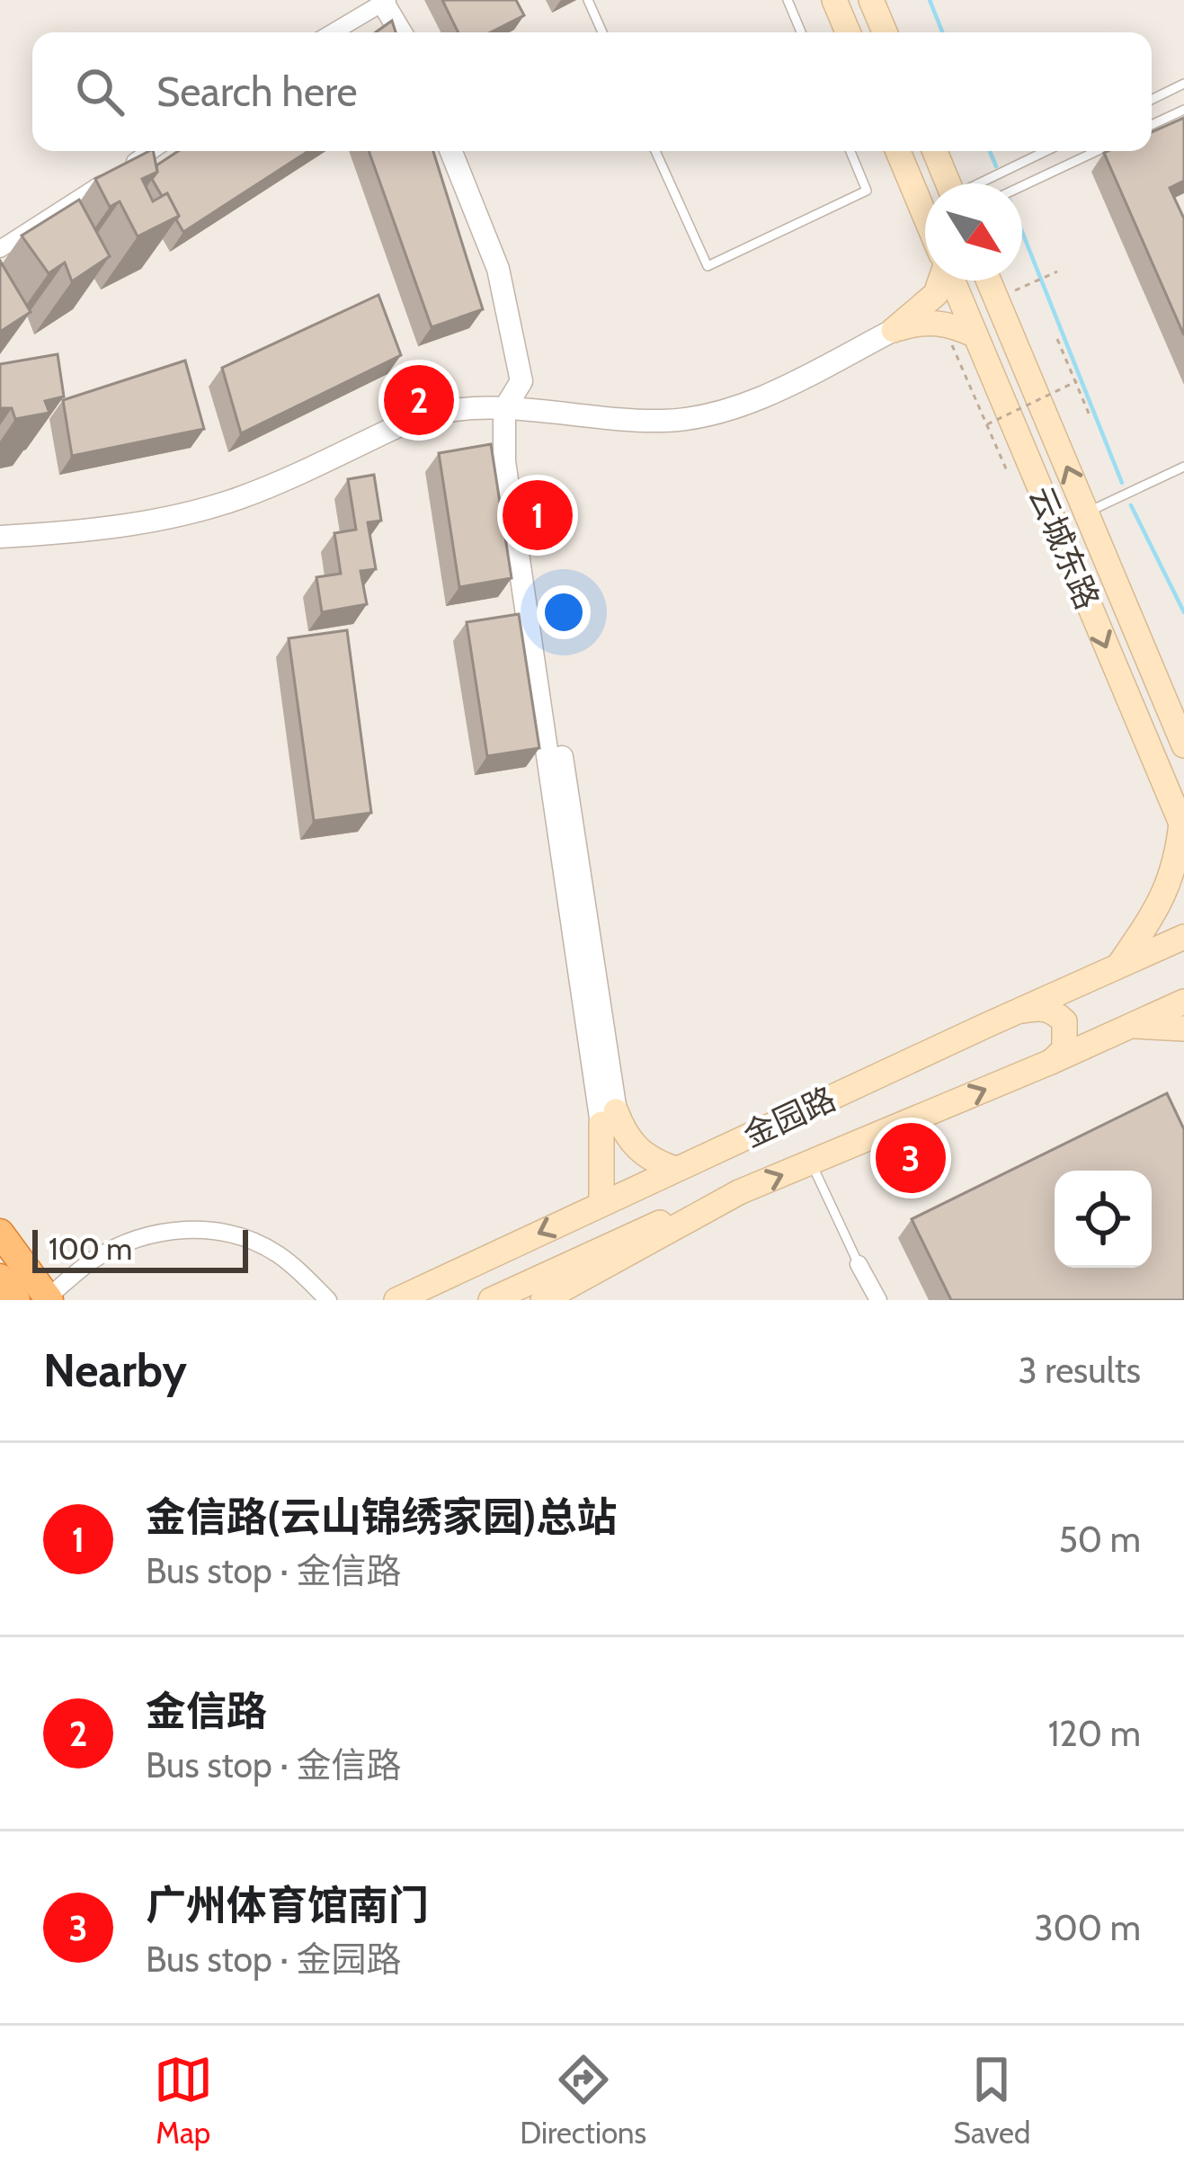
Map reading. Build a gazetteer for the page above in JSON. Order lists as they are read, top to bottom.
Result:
{
  "streets": {
    "main road": ["云城东路", "金园路"]
  },
  "scale_bar": "100 m",
  "north": "bottom right",
  "page": {
    "search": "Search here",
    "pins": ["2", "1", "3"],
    "scale": "100 m",
    "heading": ["Nearby", "3 results"],
    "list": [
      {
        "mark": "1",
        "name": "金信路(云山锦绣家园)总站",
        "note": "Bus stop · 金信路",
        "value": "50 m"
      },
      {
        "mark": "2",
        "name": "金信路",
        "note": "Bus stop · 金信路",
        "value": "120 m"
      },
      {
        "mark": "3",
        "name": "广州体育馆南门",
        "note": "Bus stop · 金园路",
        "value": "300 m"
      }
    ],
    "nav": ["Map", "Directions", "Saved"]
  }
}
